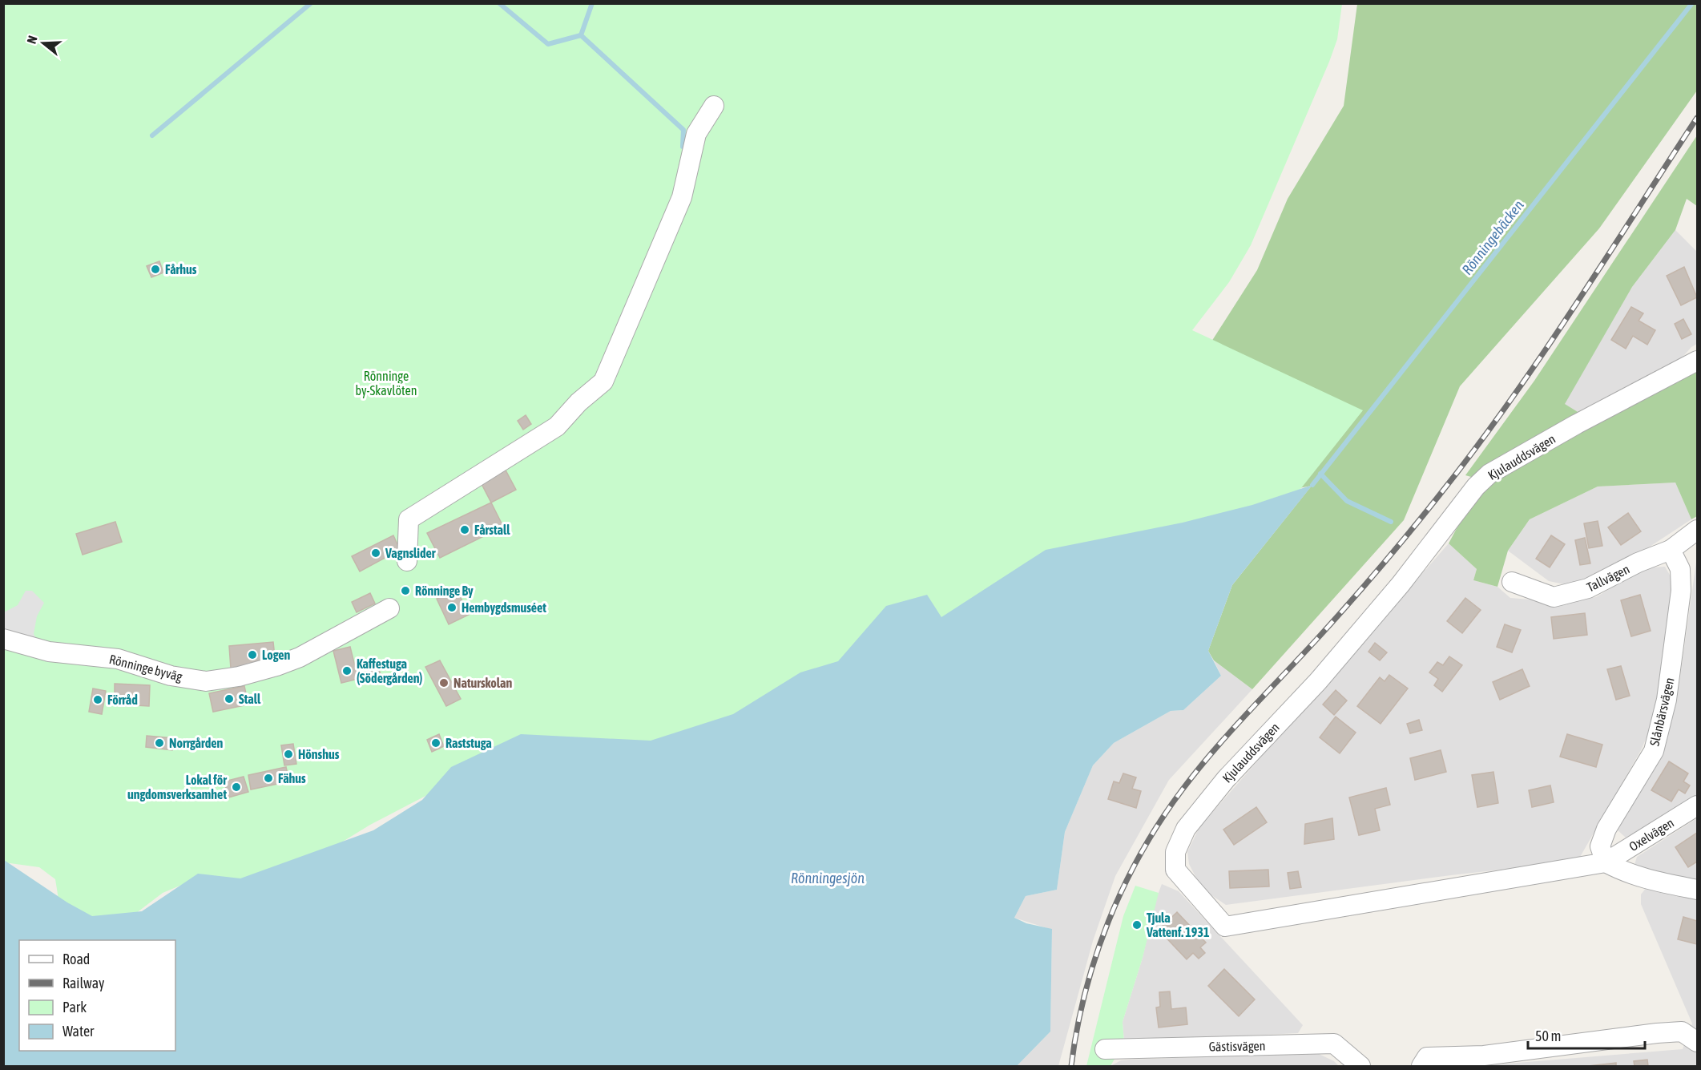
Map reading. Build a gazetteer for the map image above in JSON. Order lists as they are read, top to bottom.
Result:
{
  "streets": {
    "street": [
      "Kjulauddsvägen",
      "Tallvägen",
      "Rönninge byväg",
      "Slånbärsvägen",
      "Oxelvägen",
      "Gästisvägen"
    ]
  },
  "crossings": [
    ["Kjulauddsvägen", "Slånbärsvägen"],
    ["Kjulauddsvägen", "Oxelvägen"],
    ["Tallvägen", "Slånbärsvägen"],
    ["Slånbärsvägen", "Oxelvägen"]
  ],
  "water": ["Rönningebäcken", "Rönningesjön"],
  "parks": ["Rönninge by-Skavlöten"],
  "places": [
    "Fårhus",
    "Fårstall",
    "Vagnslider",
    "Rönninge By",
    "Hembygdsmuséet",
    "Logen",
    "Kaffestuga (Södergården)",
    "Naturskolan",
    "Stall",
    "Förråd",
    "Norrgården",
    "Raststuga",
    "Hönshus",
    "Fähus",
    "Lokal för ungdomsverksamhet",
    "Tjula Vattenf. 1931"
  ],
  "legend": [
    "Road",
    "Railway",
    "Park",
    "Water"
  ],
  "scale_bar": "50 m",
  "north": "left"
}
